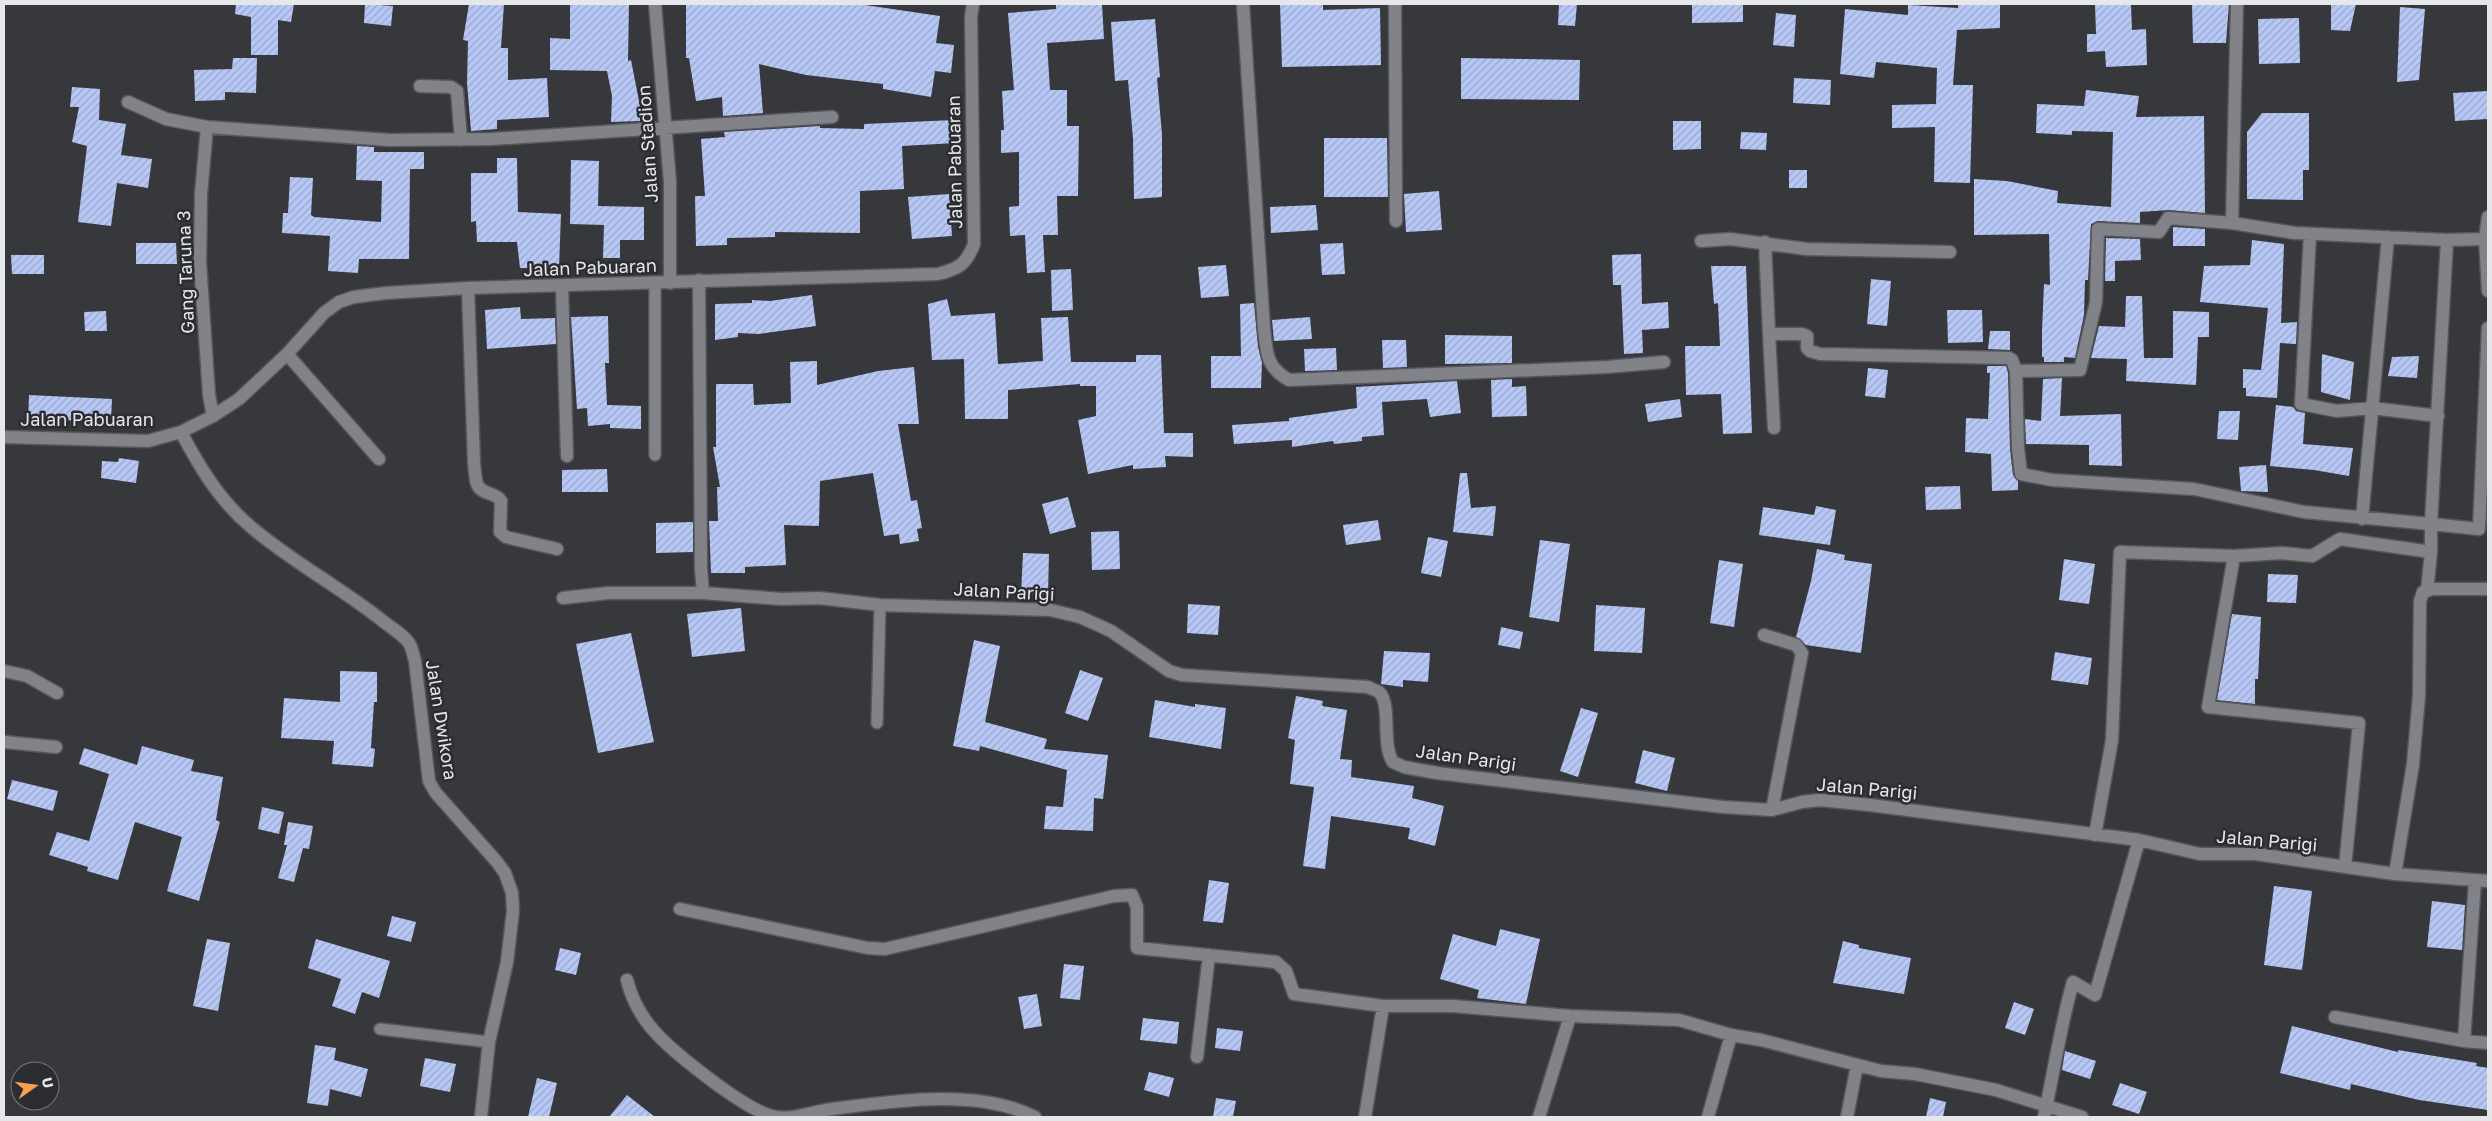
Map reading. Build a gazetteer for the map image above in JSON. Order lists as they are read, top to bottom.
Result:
{
  "streets": {
    "street": [
      "Jalan Stadion",
      "Jalan Pabuaran",
      "Gang Taruna 3",
      "Jalan Parigi",
      "Jalan Dwikora"
    ]
  },
  "crossings": [
    ["Jalan Stadion", "Jalan Pabuaran"],
    ["Jalan Pabuaran", "Gang Taruna 3"],
    ["Jalan Pabuaran", "Jalan Dwikora"]
  ],
  "north": "right"
}
